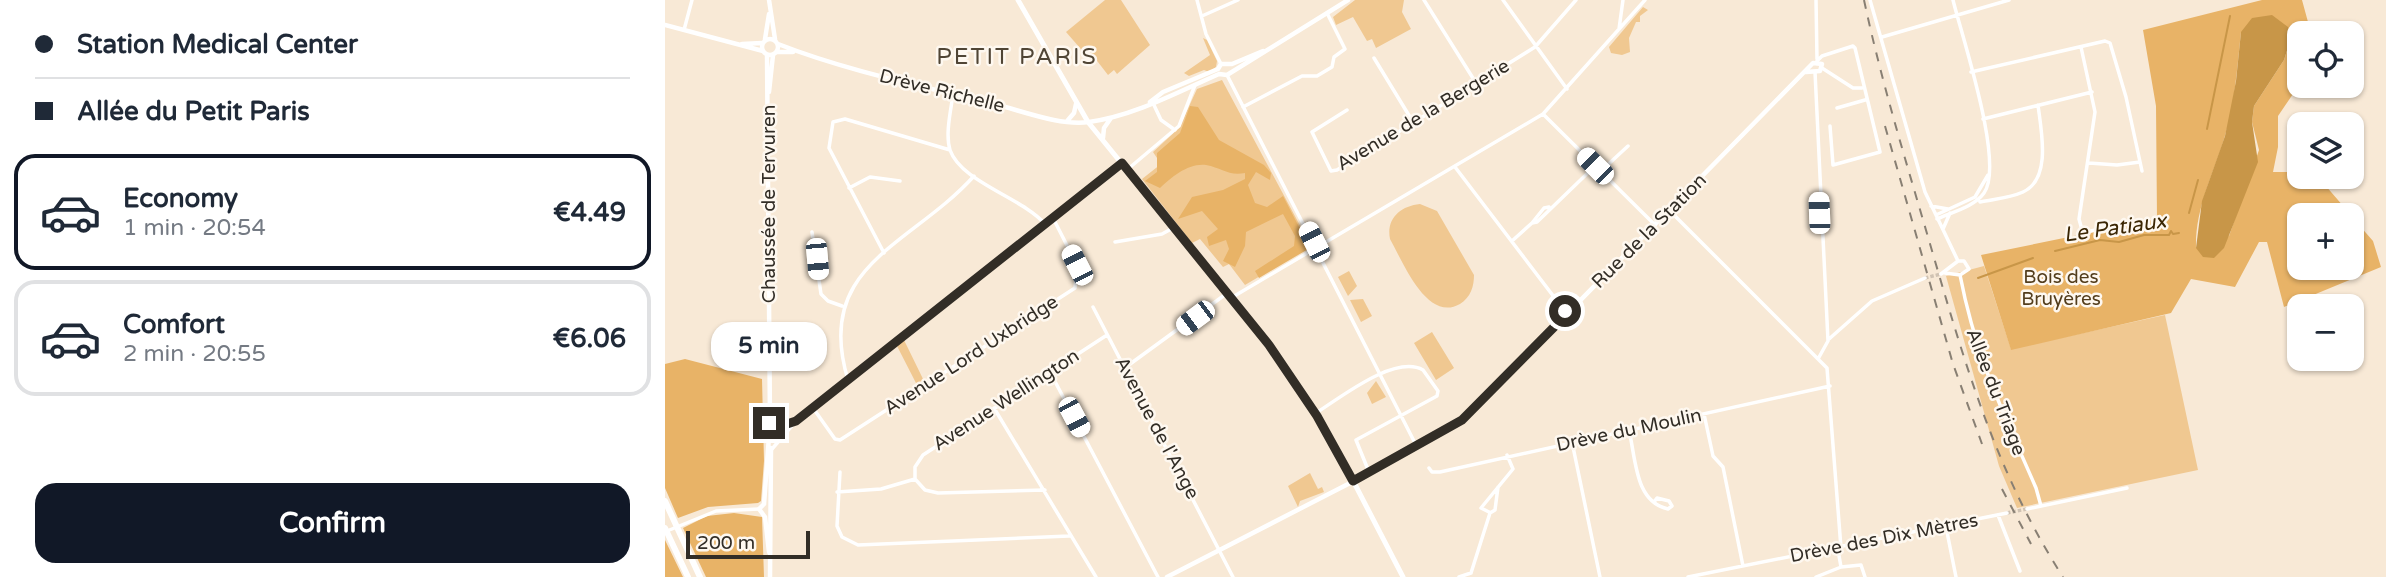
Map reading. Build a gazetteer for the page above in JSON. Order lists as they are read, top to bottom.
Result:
{
  "streets": {
    "street": [
      "Drève Richelle",
      "Avenue de la Bergerie",
      "Chaussée de Tervuren",
      "Rue de la Station",
      "Avenue Lord Uxbridge",
      "Allée du Triage",
      "Avenue Wellington",
      "Avenue de l'Ange",
      "Drève du Moulin",
      "Drève des Dix Mètres"
    ]
  },
  "crossings": [
    ["Drève Richelle", "Chaussée de Tervuren"],
    ["Rue de la Station", "Avenue de l'Ange"],
    ["Avenue Wellington", "Avenue de l'Ange"]
  ],
  "districts": ["PETIT PARIS"],
  "water": ["Le Patiaux"],
  "parks": ["Bois des Bruyères"],
  "scale_bar": "200 m",
  "page": {
    "banner": ["Station Medical Center", "Allée du Petit Paris"],
    "map_buttons": ["+", "−"],
    "list": [
      {
        "name": "Economy",
        "note": "1 min · 20:54",
        "value": "€4.49"
      },
      {
        "name": "Comfort",
        "note": "2 min · 20:55",
        "value": "€6.06"
      }
    ],
    "bubble": "5 min",
    "buttons": "Confirm",
    "scale": "200 m"
  }
}
